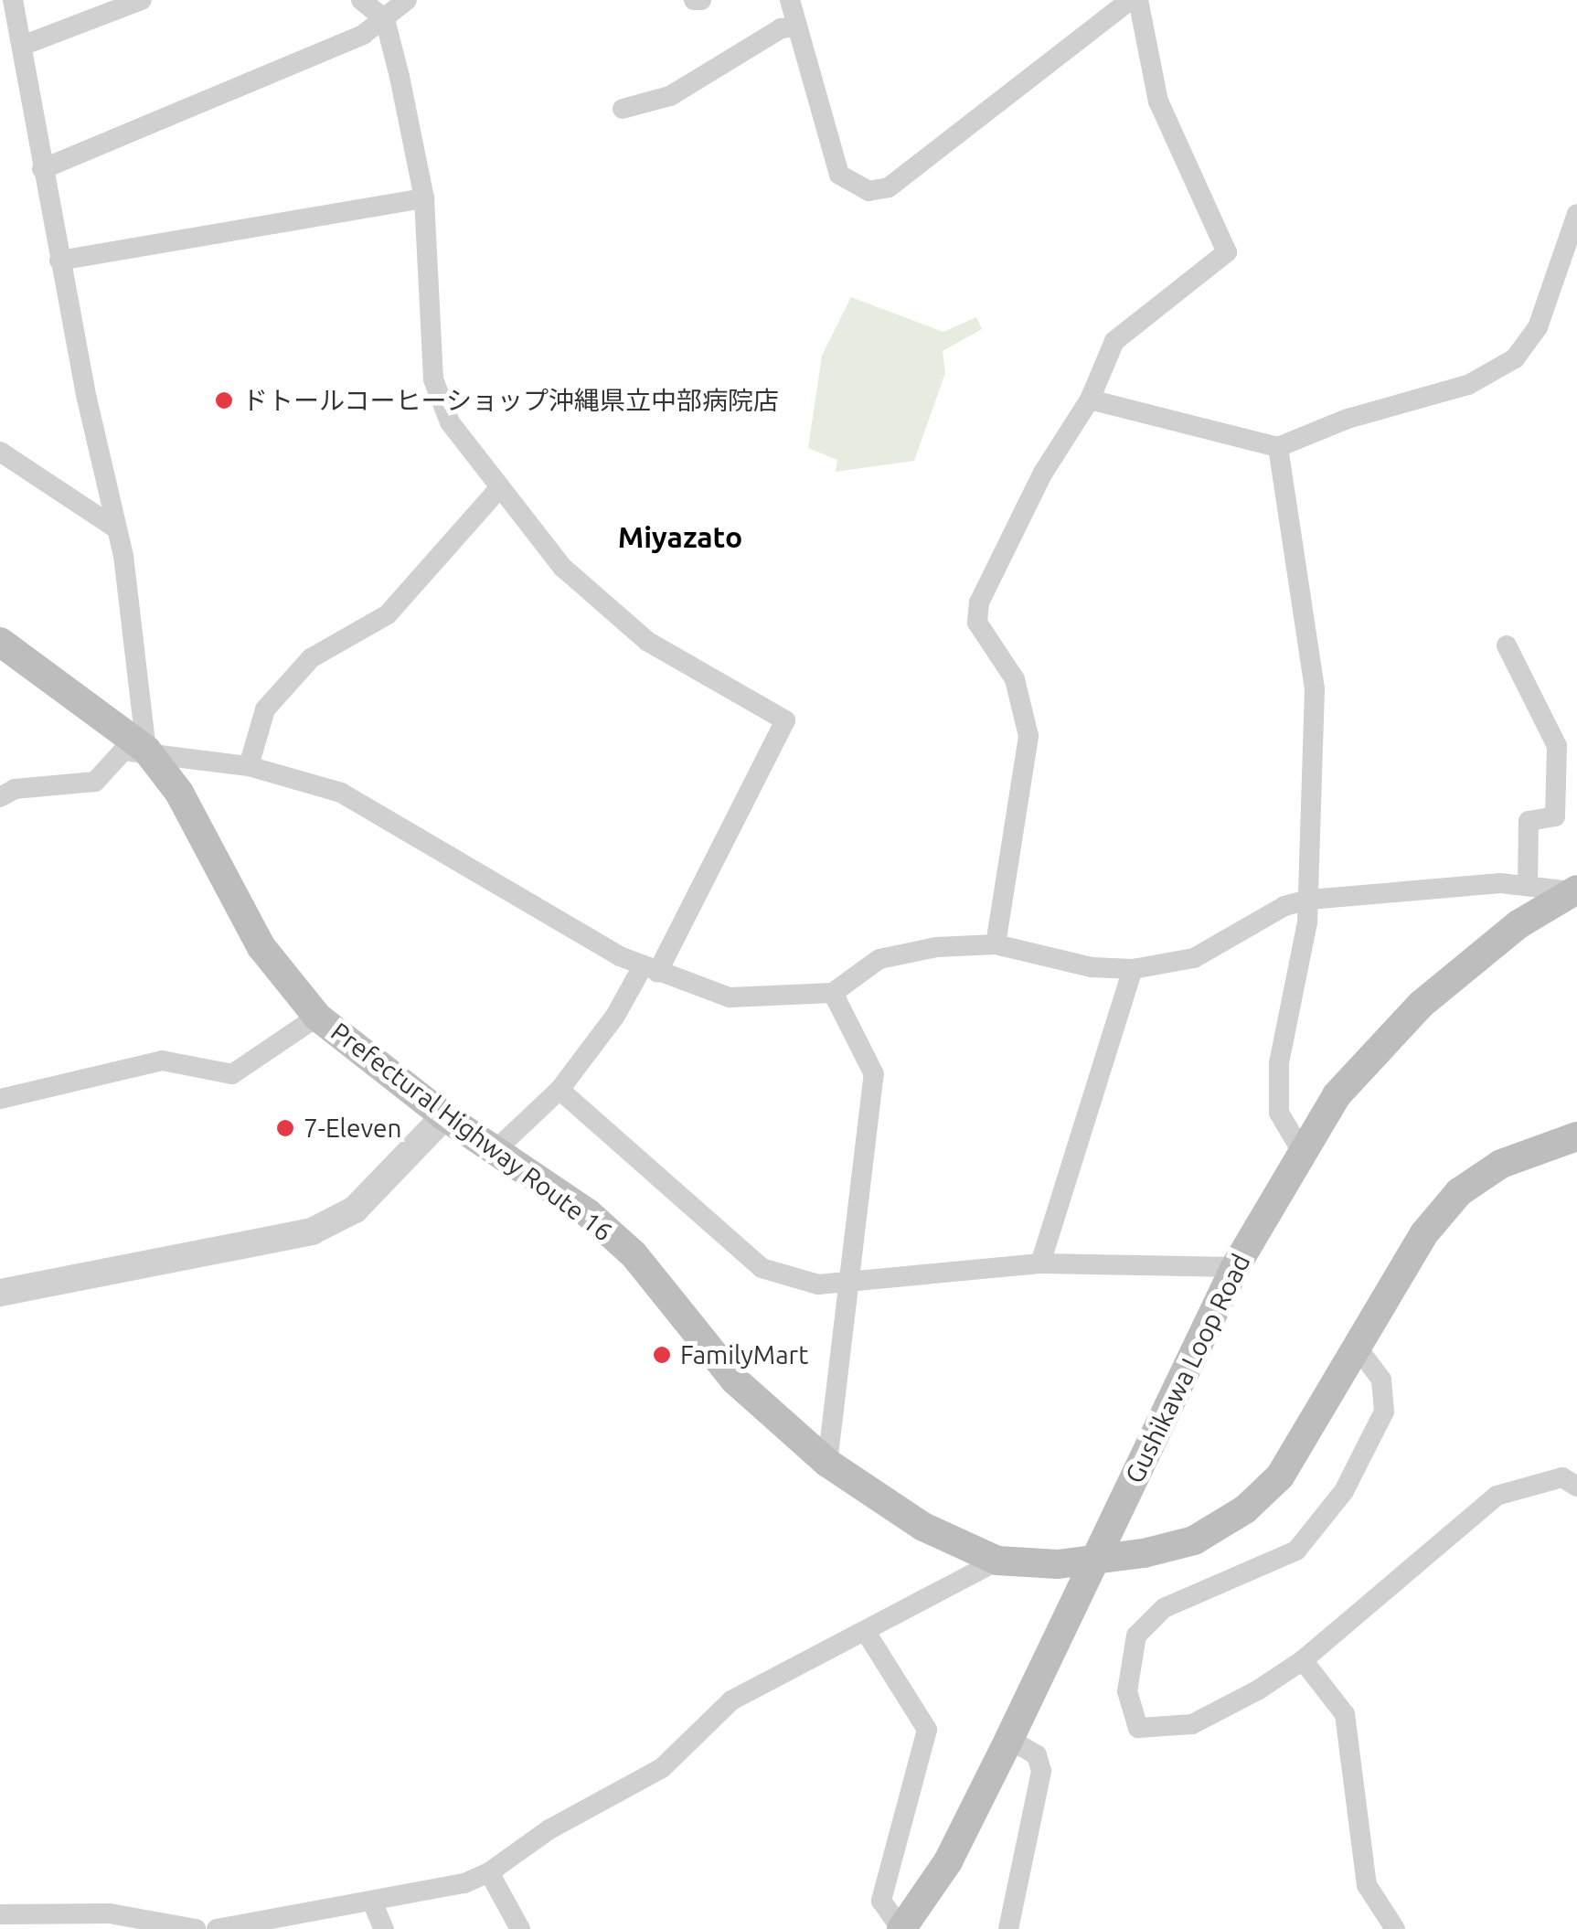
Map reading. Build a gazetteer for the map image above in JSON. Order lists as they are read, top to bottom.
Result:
{
  "streets": {
    "main road": ["Prefectural Highway Route 16", "Gushikawa Loop Road"]
  },
  "crossings": [
    ["Prefectural Highway Route 16", "Gushikawa Loop Road"]
  ],
  "districts": ["Miyazato"],
  "places": ["ドトールコーヒーショップ沖縄県立中部病院店", "7-Eleven", "FamilyMart"]
}
